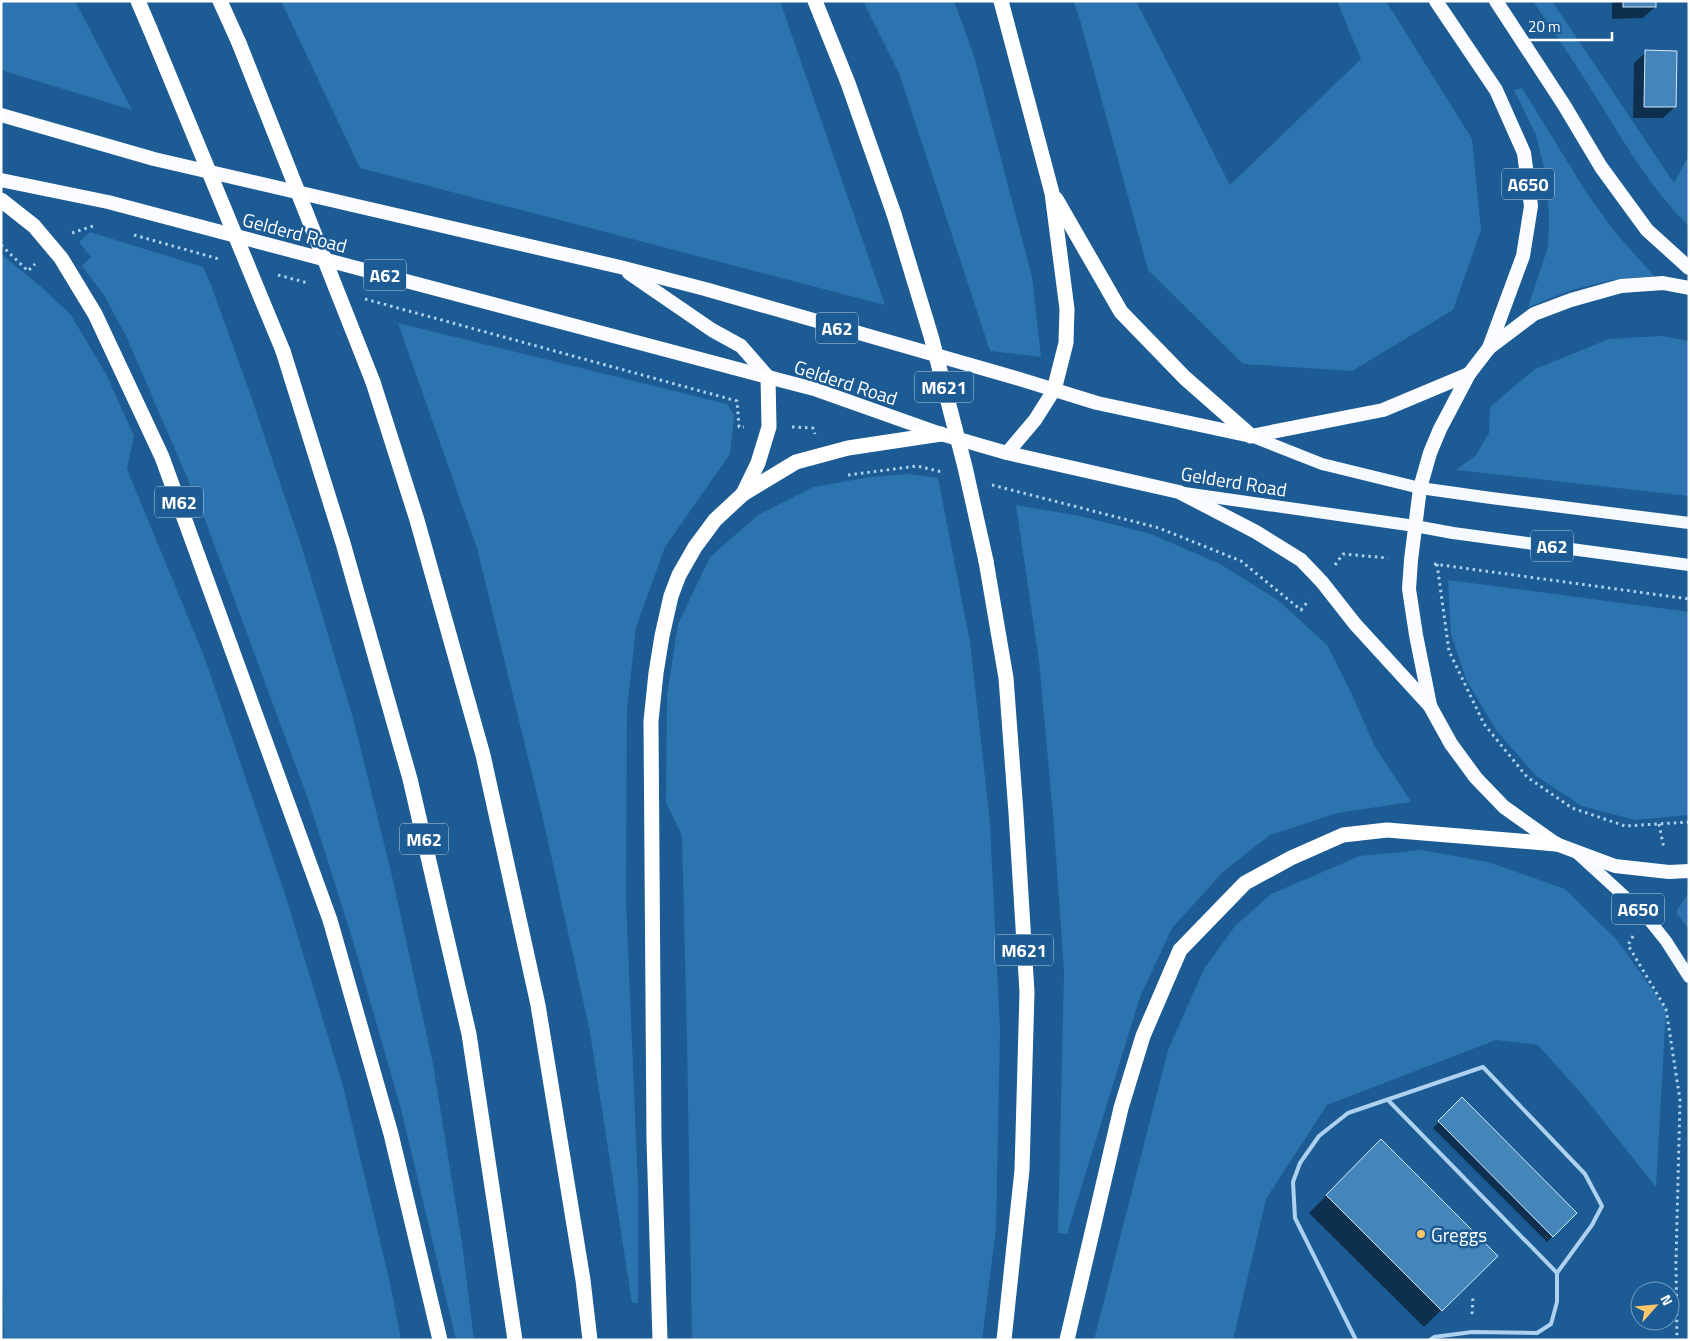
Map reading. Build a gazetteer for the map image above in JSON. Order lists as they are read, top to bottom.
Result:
{
  "streets": {
    "highway": [
      "A650",
      "Gelderd Road",
      "A62",
      "M621",
      "M62"
    ]
  },
  "places": ["Greggs"],
  "scale_bar": "20 m",
  "north": "top right"
}
